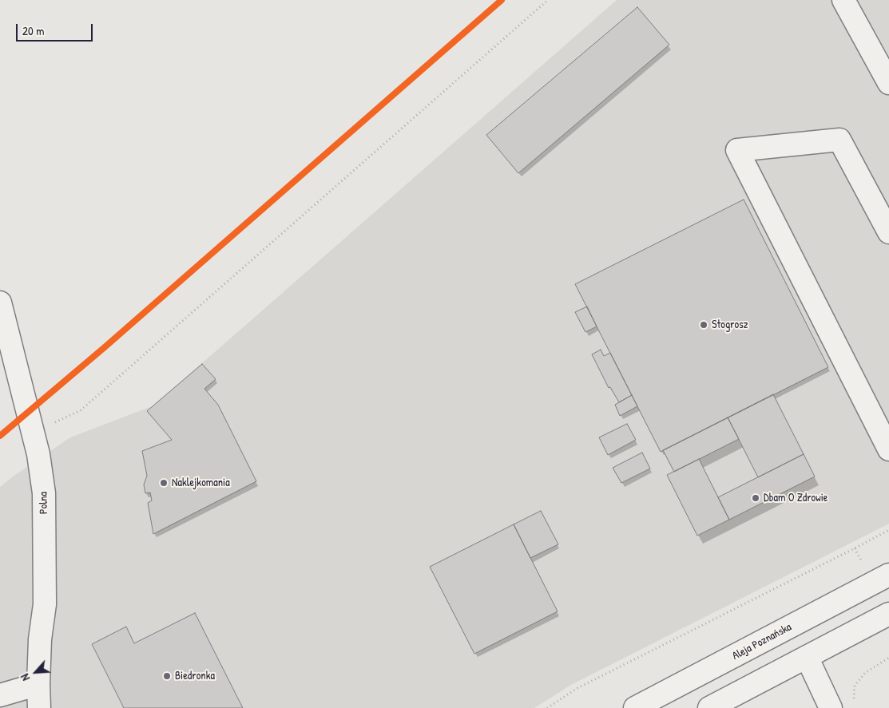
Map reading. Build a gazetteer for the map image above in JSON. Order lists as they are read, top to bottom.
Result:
{
  "streets": {
    "main road": ["Polna", "Aleja Poznańska"]
  },
  "places": [
    "Stogrosz",
    "Naklejkomania",
    "Dbam O Zdrowie",
    "Biedronka"
  ],
  "scale_bar": "20 m",
  "north": "bottom left"
}
